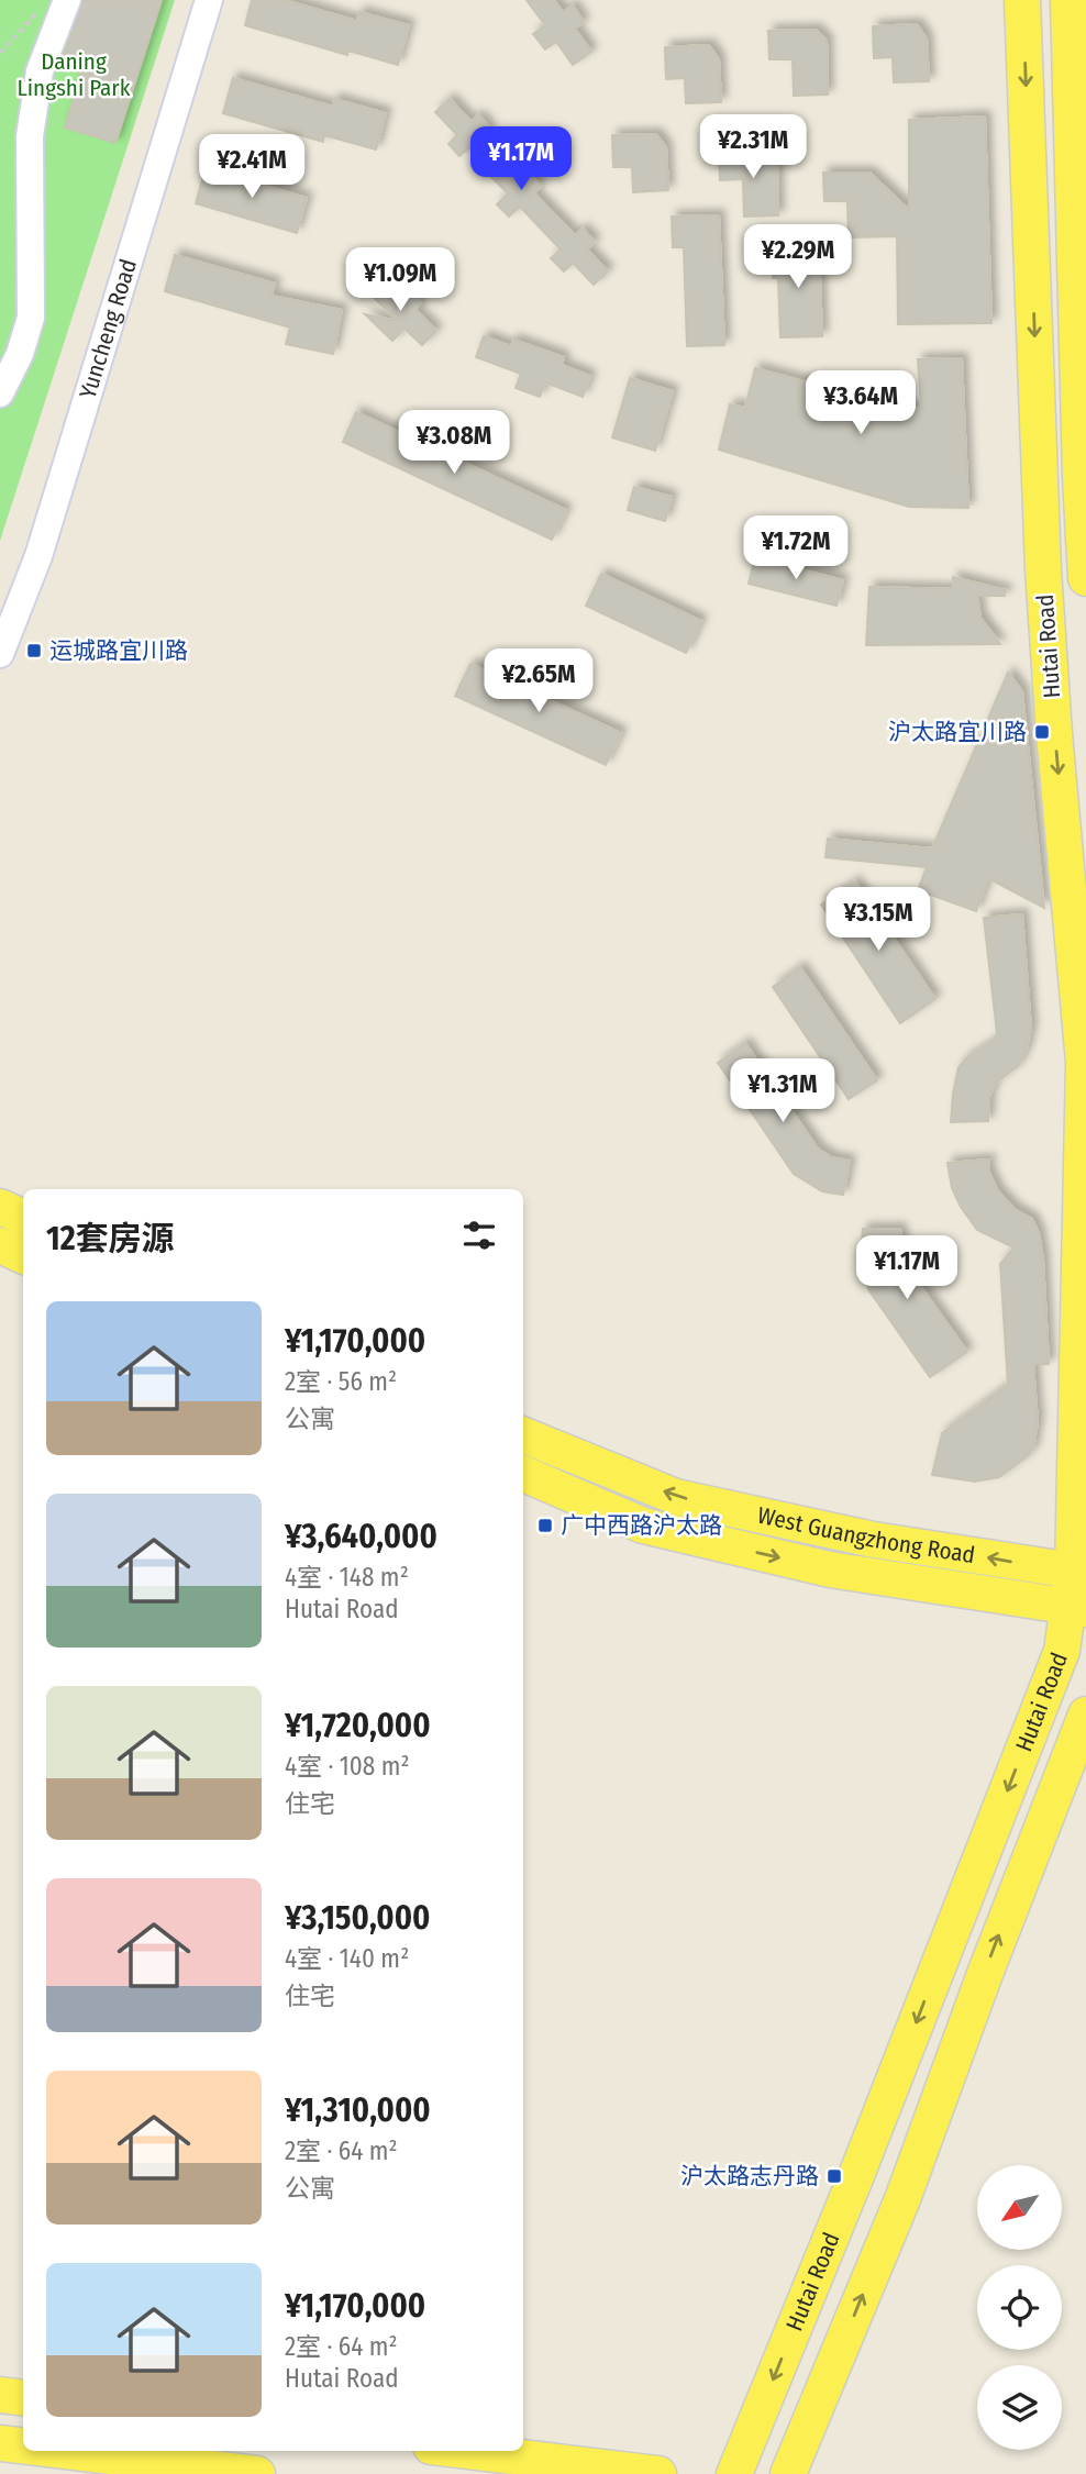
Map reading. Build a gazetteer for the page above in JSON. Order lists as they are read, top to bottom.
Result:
{
  "streets": {
    "main road": ["Hutai Road", "West Guangzhong Road"],
    "street": ["Yuncheng Road"]
  },
  "crossings": [
    ["Hutai Road", "West Guangzhong Road"]
  ],
  "parks": ["Daning Lingshi Park"],
  "places": {
    "transit": [
      "运城路宜川路",
      "沪太路宜川路",
      "广中西路沪太路",
      "沪太路志丹路"
    ]
  },
  "north": "bottom left",
  "page": {
    "price": [
      "¥2.31M",
      "¥1.17M",
      "¥2.41M",
      "¥2.29M",
      "¥1.09M",
      "¥3.64M",
      "¥3.08M",
      "¥1.72M",
      "¥2.65M",
      "¥3.15M",
      "¥1.31M",
      "¥1.17M"
    ],
    "heading": "12套房源",
    "list": [
      {
        "name": "¥1,170,000",
        "note": "2室 · 56 m² · 公寓"
      },
      {
        "name": "¥3,640,000",
        "note": "4室 · 148 m² · Hutai Road"
      },
      {
        "name": "¥1,720,000",
        "note": "4室 · 108 m² · 住宅"
      },
      {
        "name": "¥3,150,000",
        "note": "4室 · 140 m² · 住宅"
      },
      {
        "name": "¥1,310,000",
        "note": "2室 · 64 m² · 公寓"
      },
      {
        "name": "¥1,170,000",
        "note": "2室 · 64 m² · Hutai Road"
      }
    ]
  }
}
